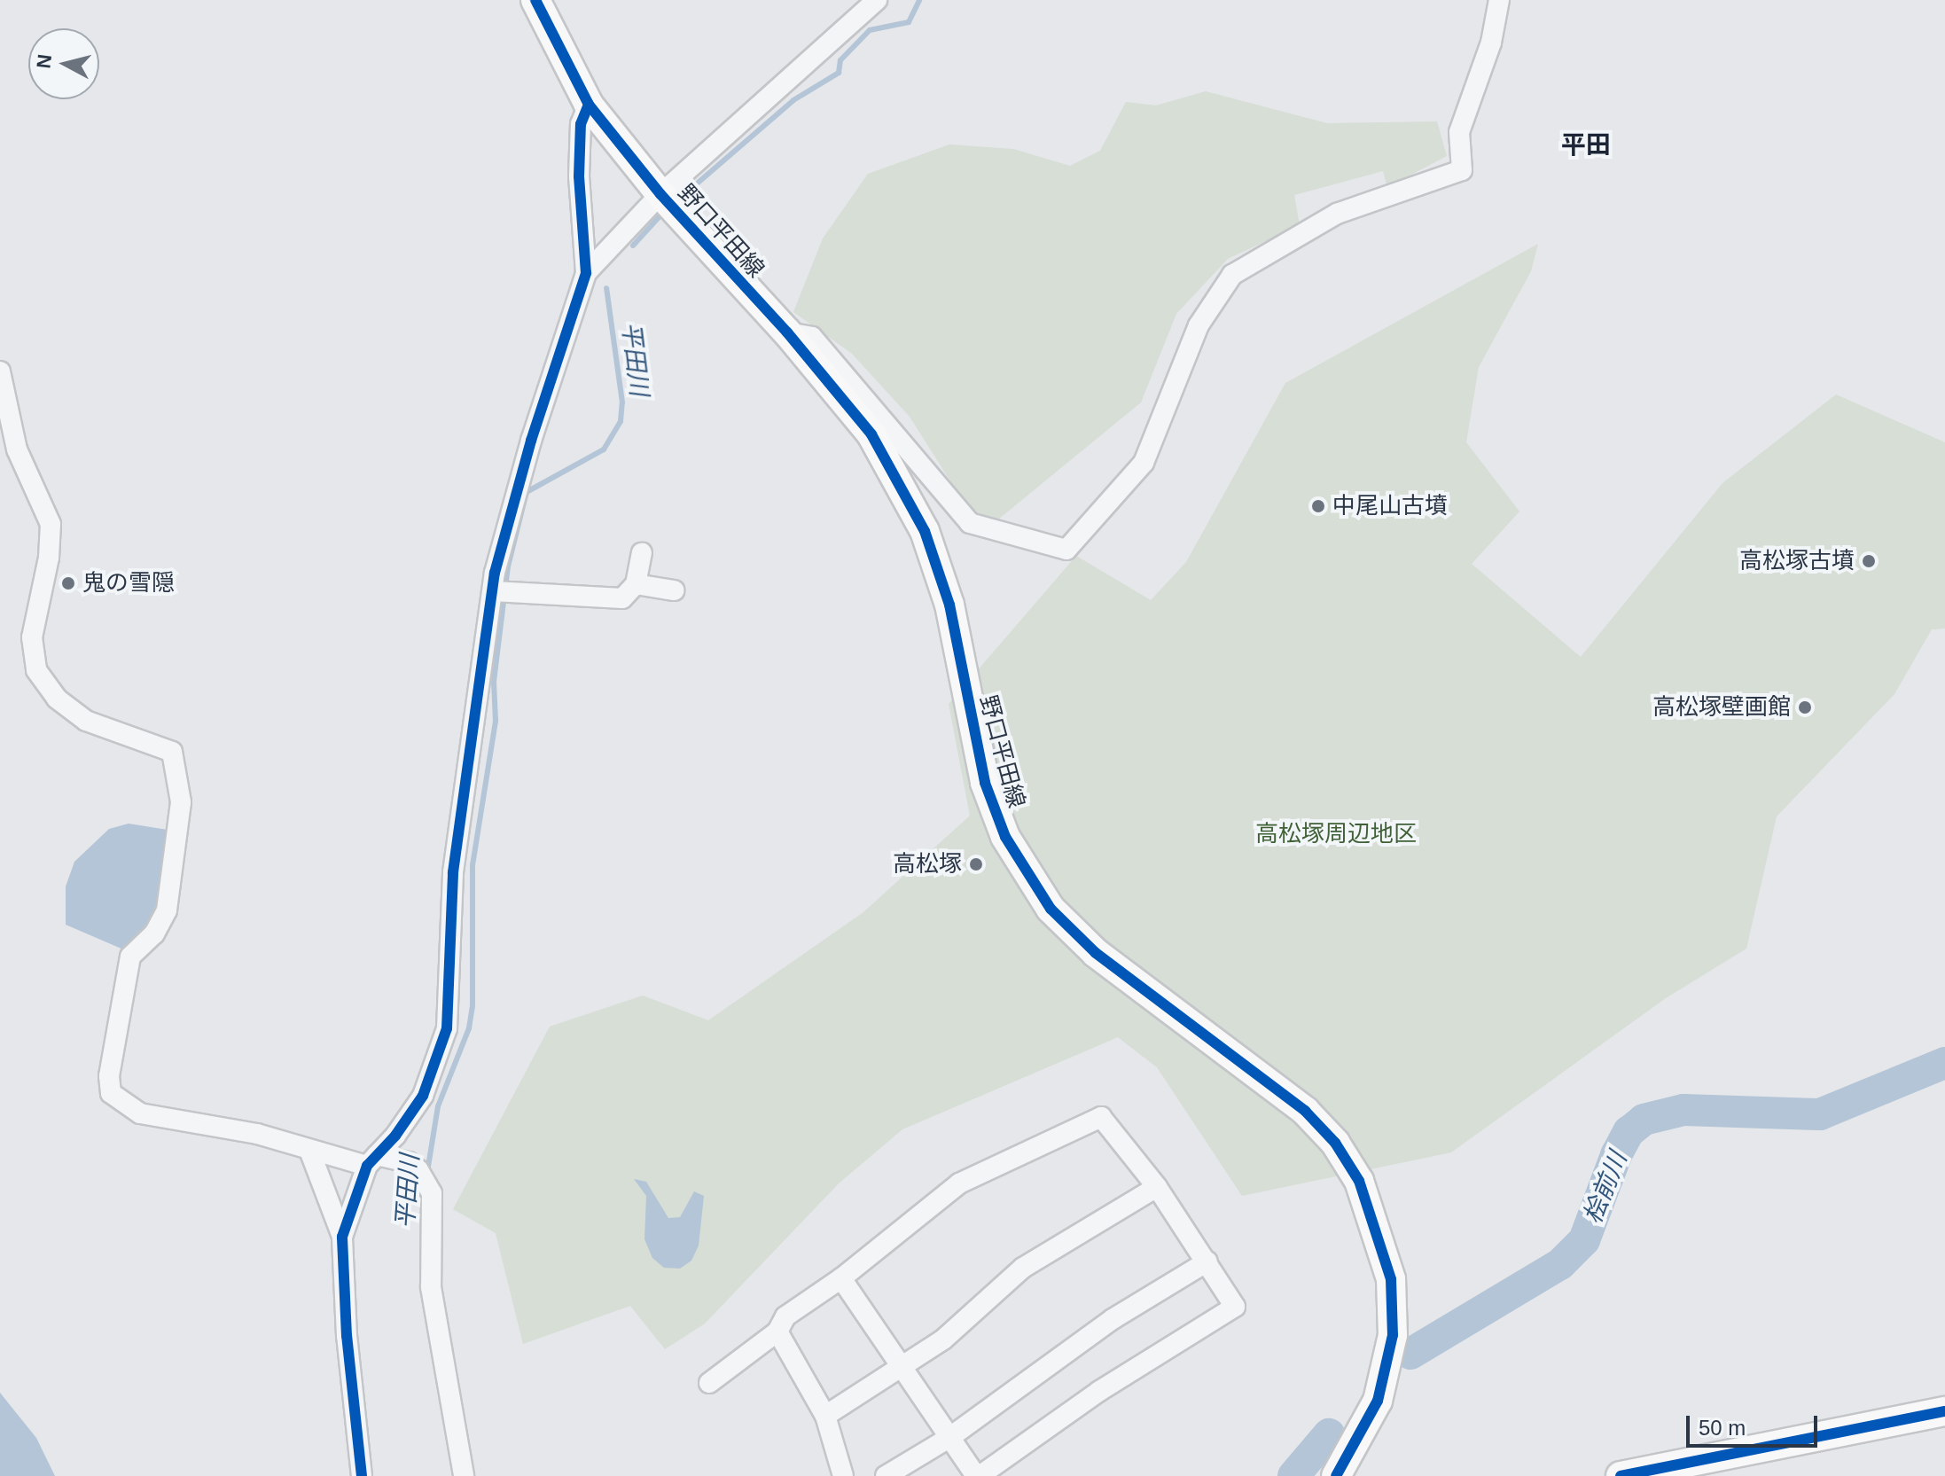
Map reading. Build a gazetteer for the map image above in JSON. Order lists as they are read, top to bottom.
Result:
{
  "streets": {
    "main road": ["野口平田線"]
  },
  "districts": ["平田"],
  "water": ["平田川", "桧前川"],
  "parks": ["高松塚周辺地区"],
  "places": [
    "中尾山古墳",
    "高松塚古墳",
    "鬼の雪隠",
    "高松塚壁画館",
    "高松塚"
  ],
  "scale_bar": "50 m",
  "north": "left"
}
